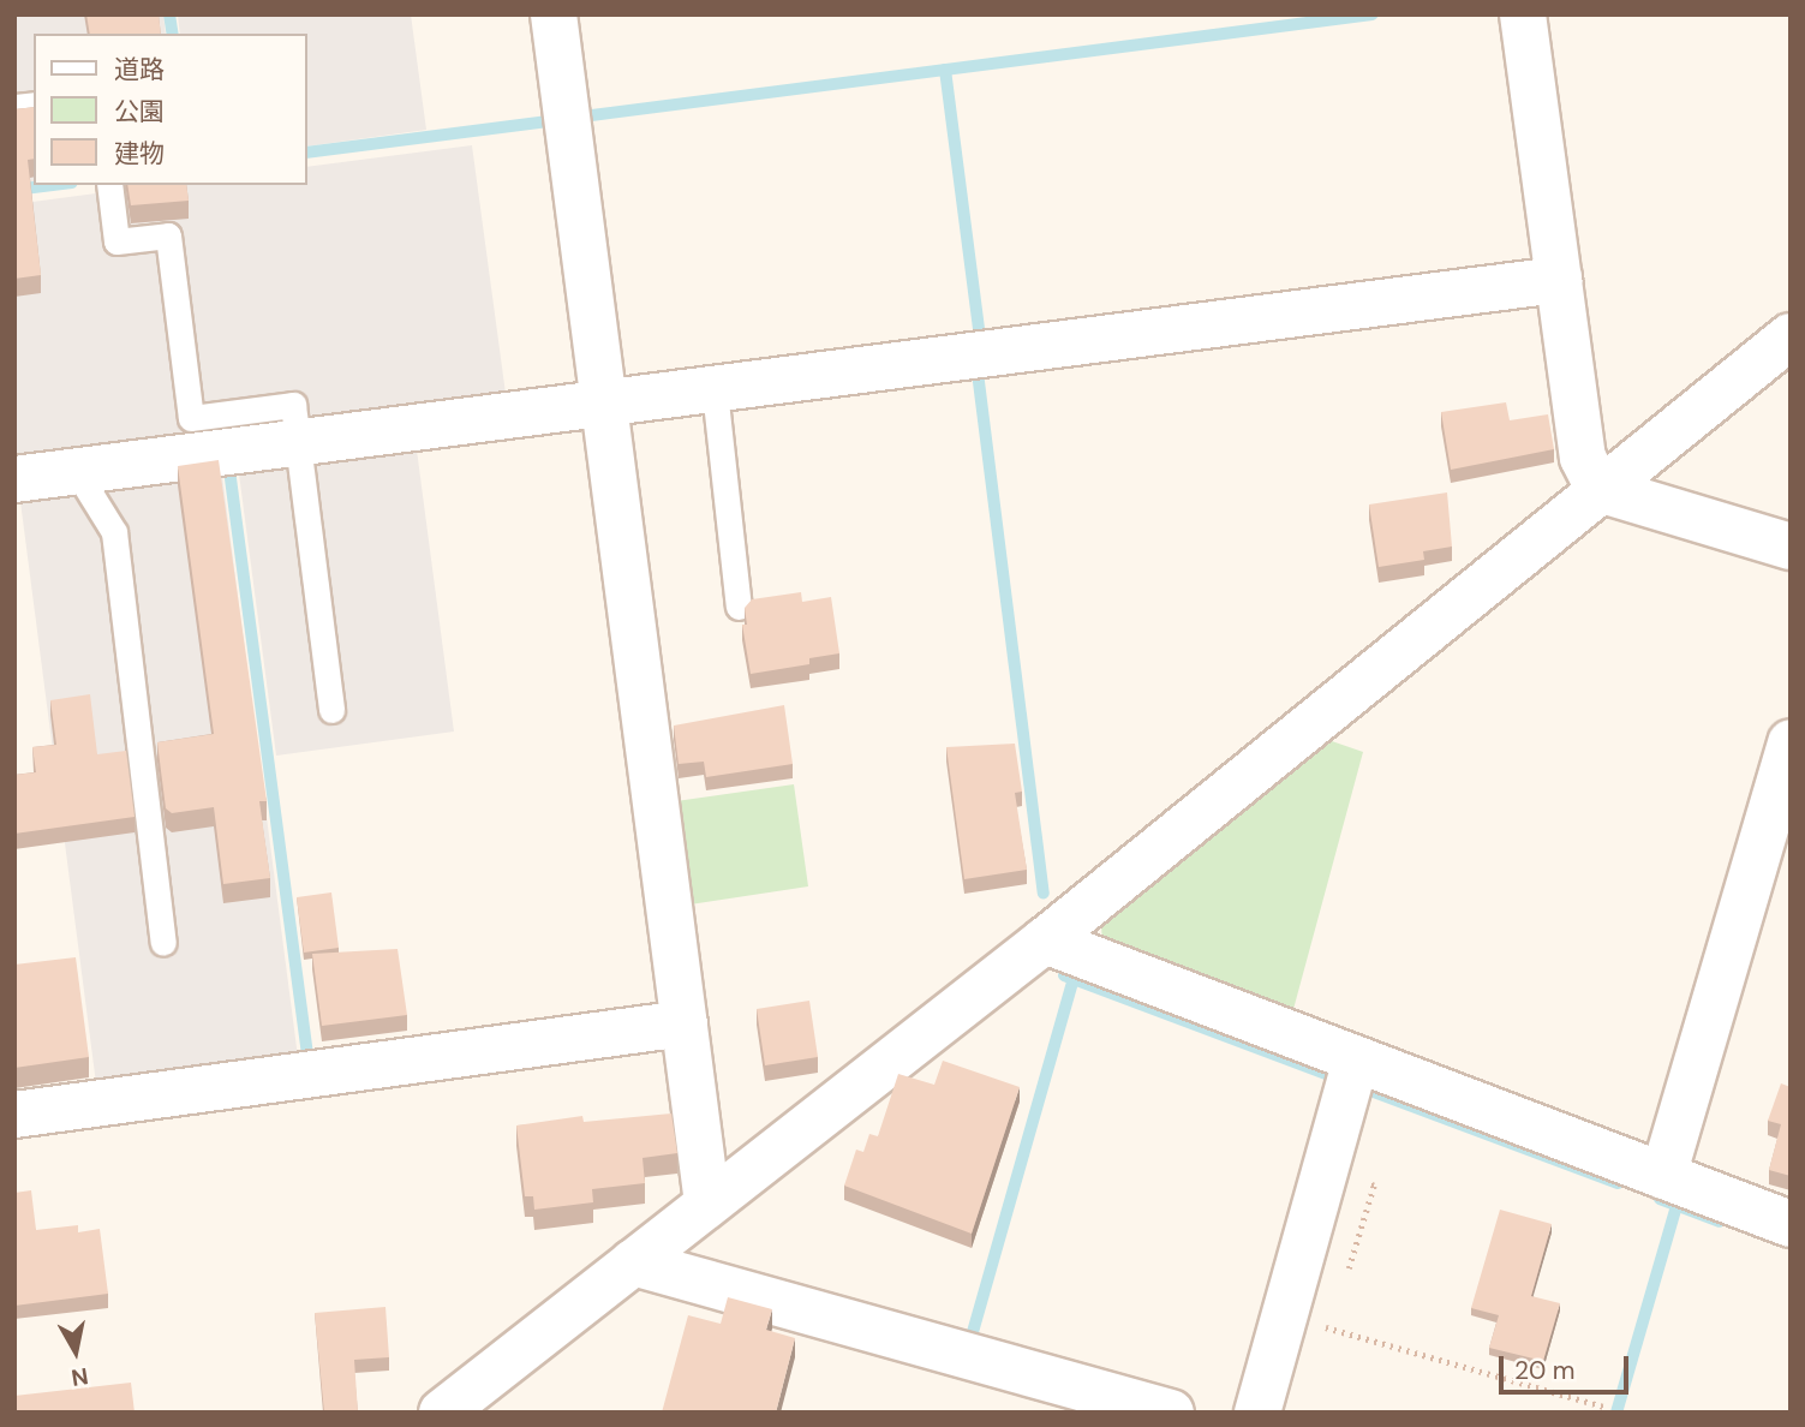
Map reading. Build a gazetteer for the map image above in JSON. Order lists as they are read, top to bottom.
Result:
{
  "legend": ["道路", "公園", "建物"],
  "scale_bar": "20 m",
  "north": "bottom"
}
